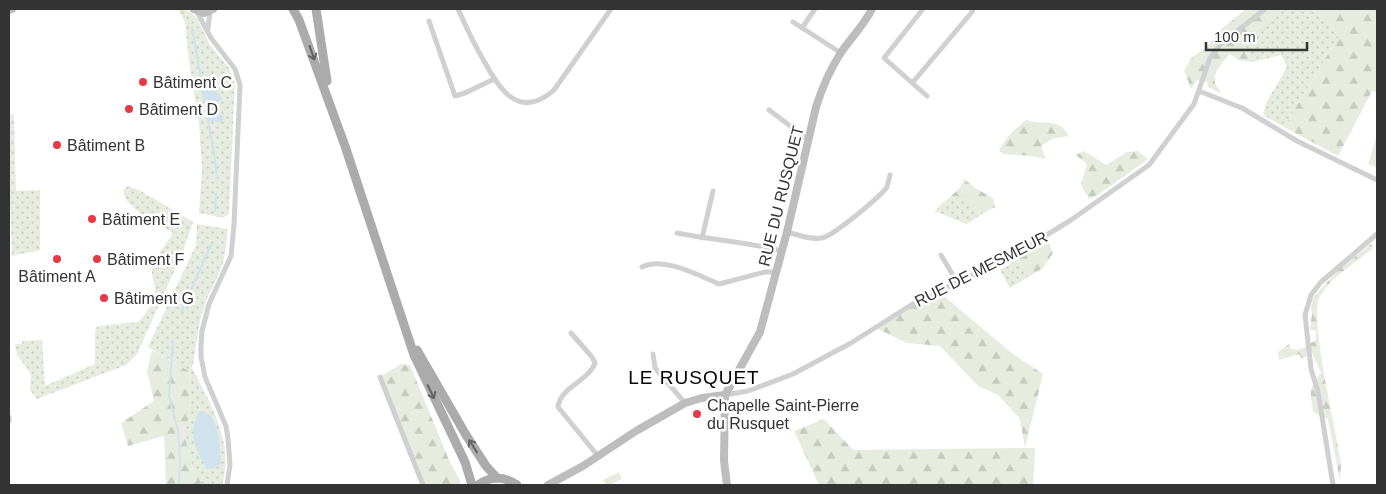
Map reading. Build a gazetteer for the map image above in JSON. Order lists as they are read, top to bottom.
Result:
{
  "streets": {
    "street": ["RUE DU RUSQUET", "RUE DE MESMEUR"]
  },
  "crossings": [
    ["RUE DU RUSQUET", "RUE DE MESMEUR"]
  ],
  "districts": ["LE RUSQUET"],
  "places": [
    "Bâtiment C",
    "Bâtiment D",
    "Bâtiment B",
    "Bâtiment E",
    "Bâtiment A",
    "Bâtiment F",
    "Bâtiment G",
    "Chapelle Saint-Pierre du Rusquet"
  ],
  "scale_bar": "100 m"
}
